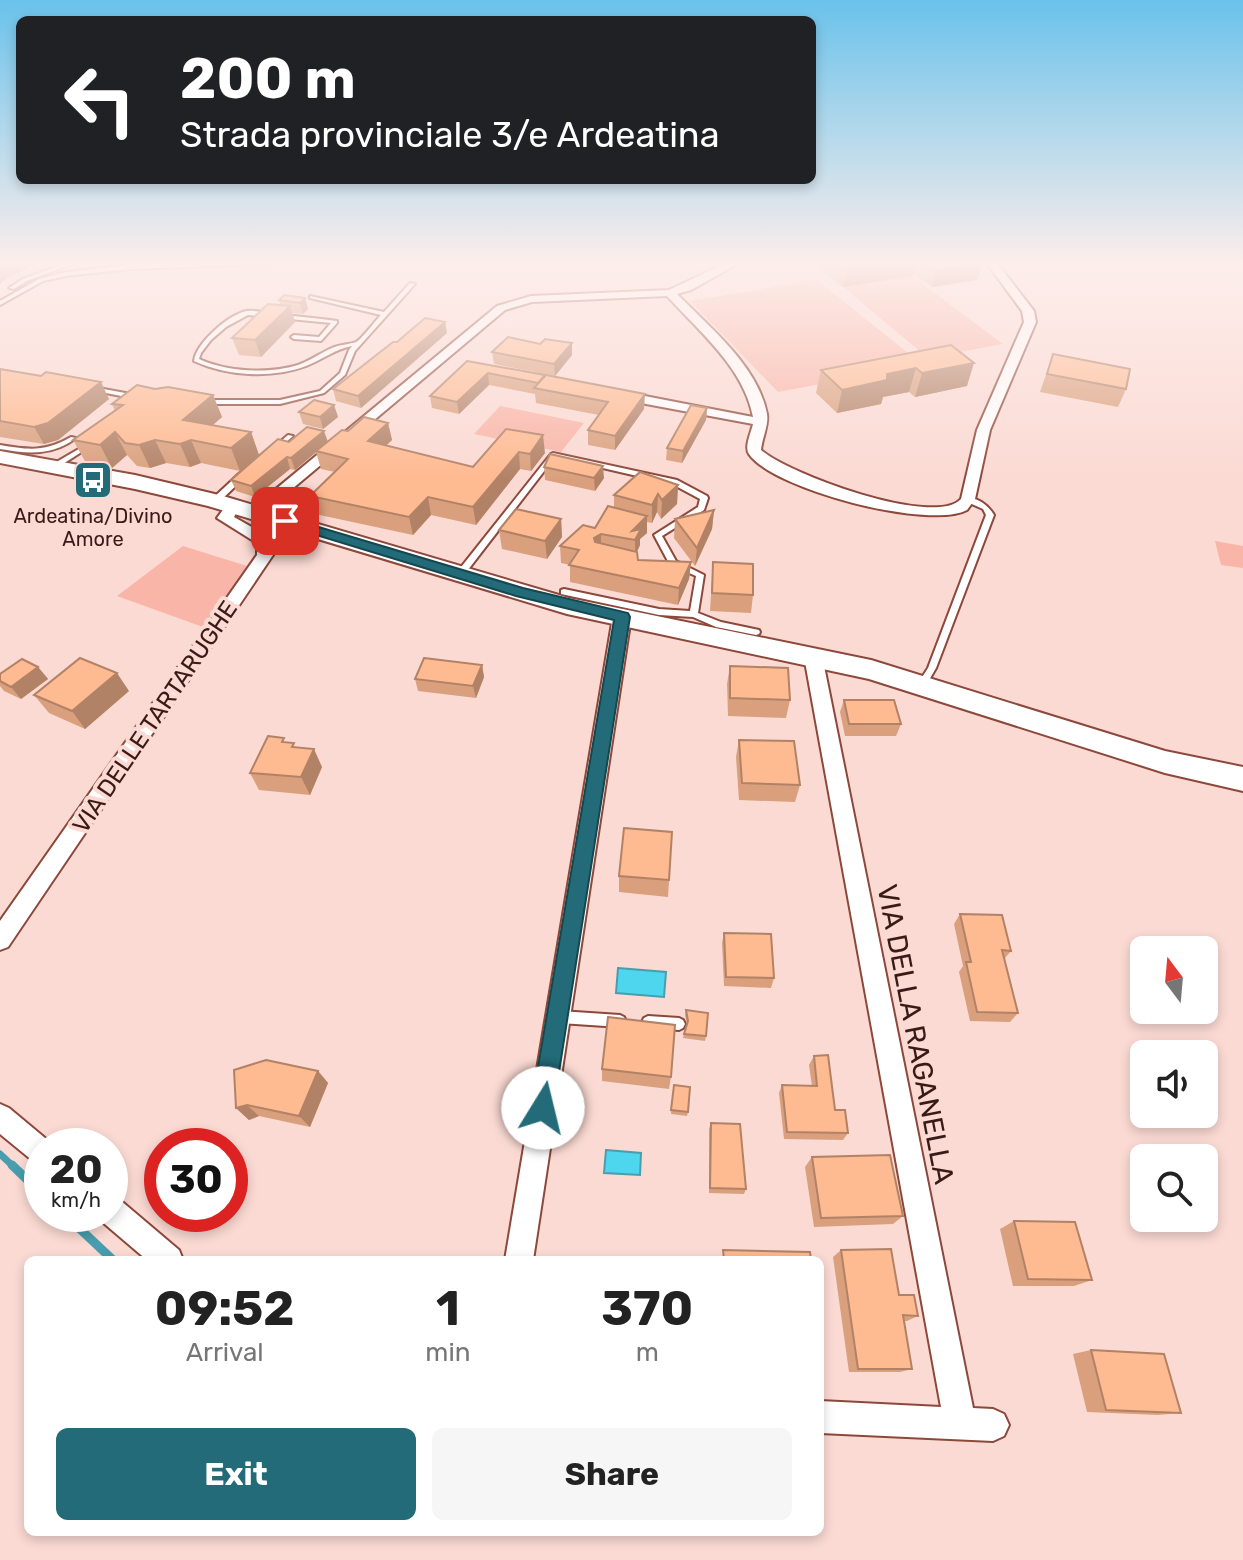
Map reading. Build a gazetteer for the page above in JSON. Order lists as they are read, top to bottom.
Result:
{
  "streets": {
    "street": ["VIA DELLE TARTARUGHE", "VIA DELLA RAGANELLA"]
  },
  "places": {
    "bus stop": ["Ardeatina/Divino Amore"]
  },
  "north": "top",
  "page": {
    "turn": ["200 m", "Strada provinciale 3/e Ardeatina"],
    "speed": "20 km/h",
    "limit": "30",
    "eta": [
      "09:52",
      "Arrival",
      "1",
      "min",
      "370",
      "m"
    ],
    "buttons": ["Exit", "Share"]
  }
}
